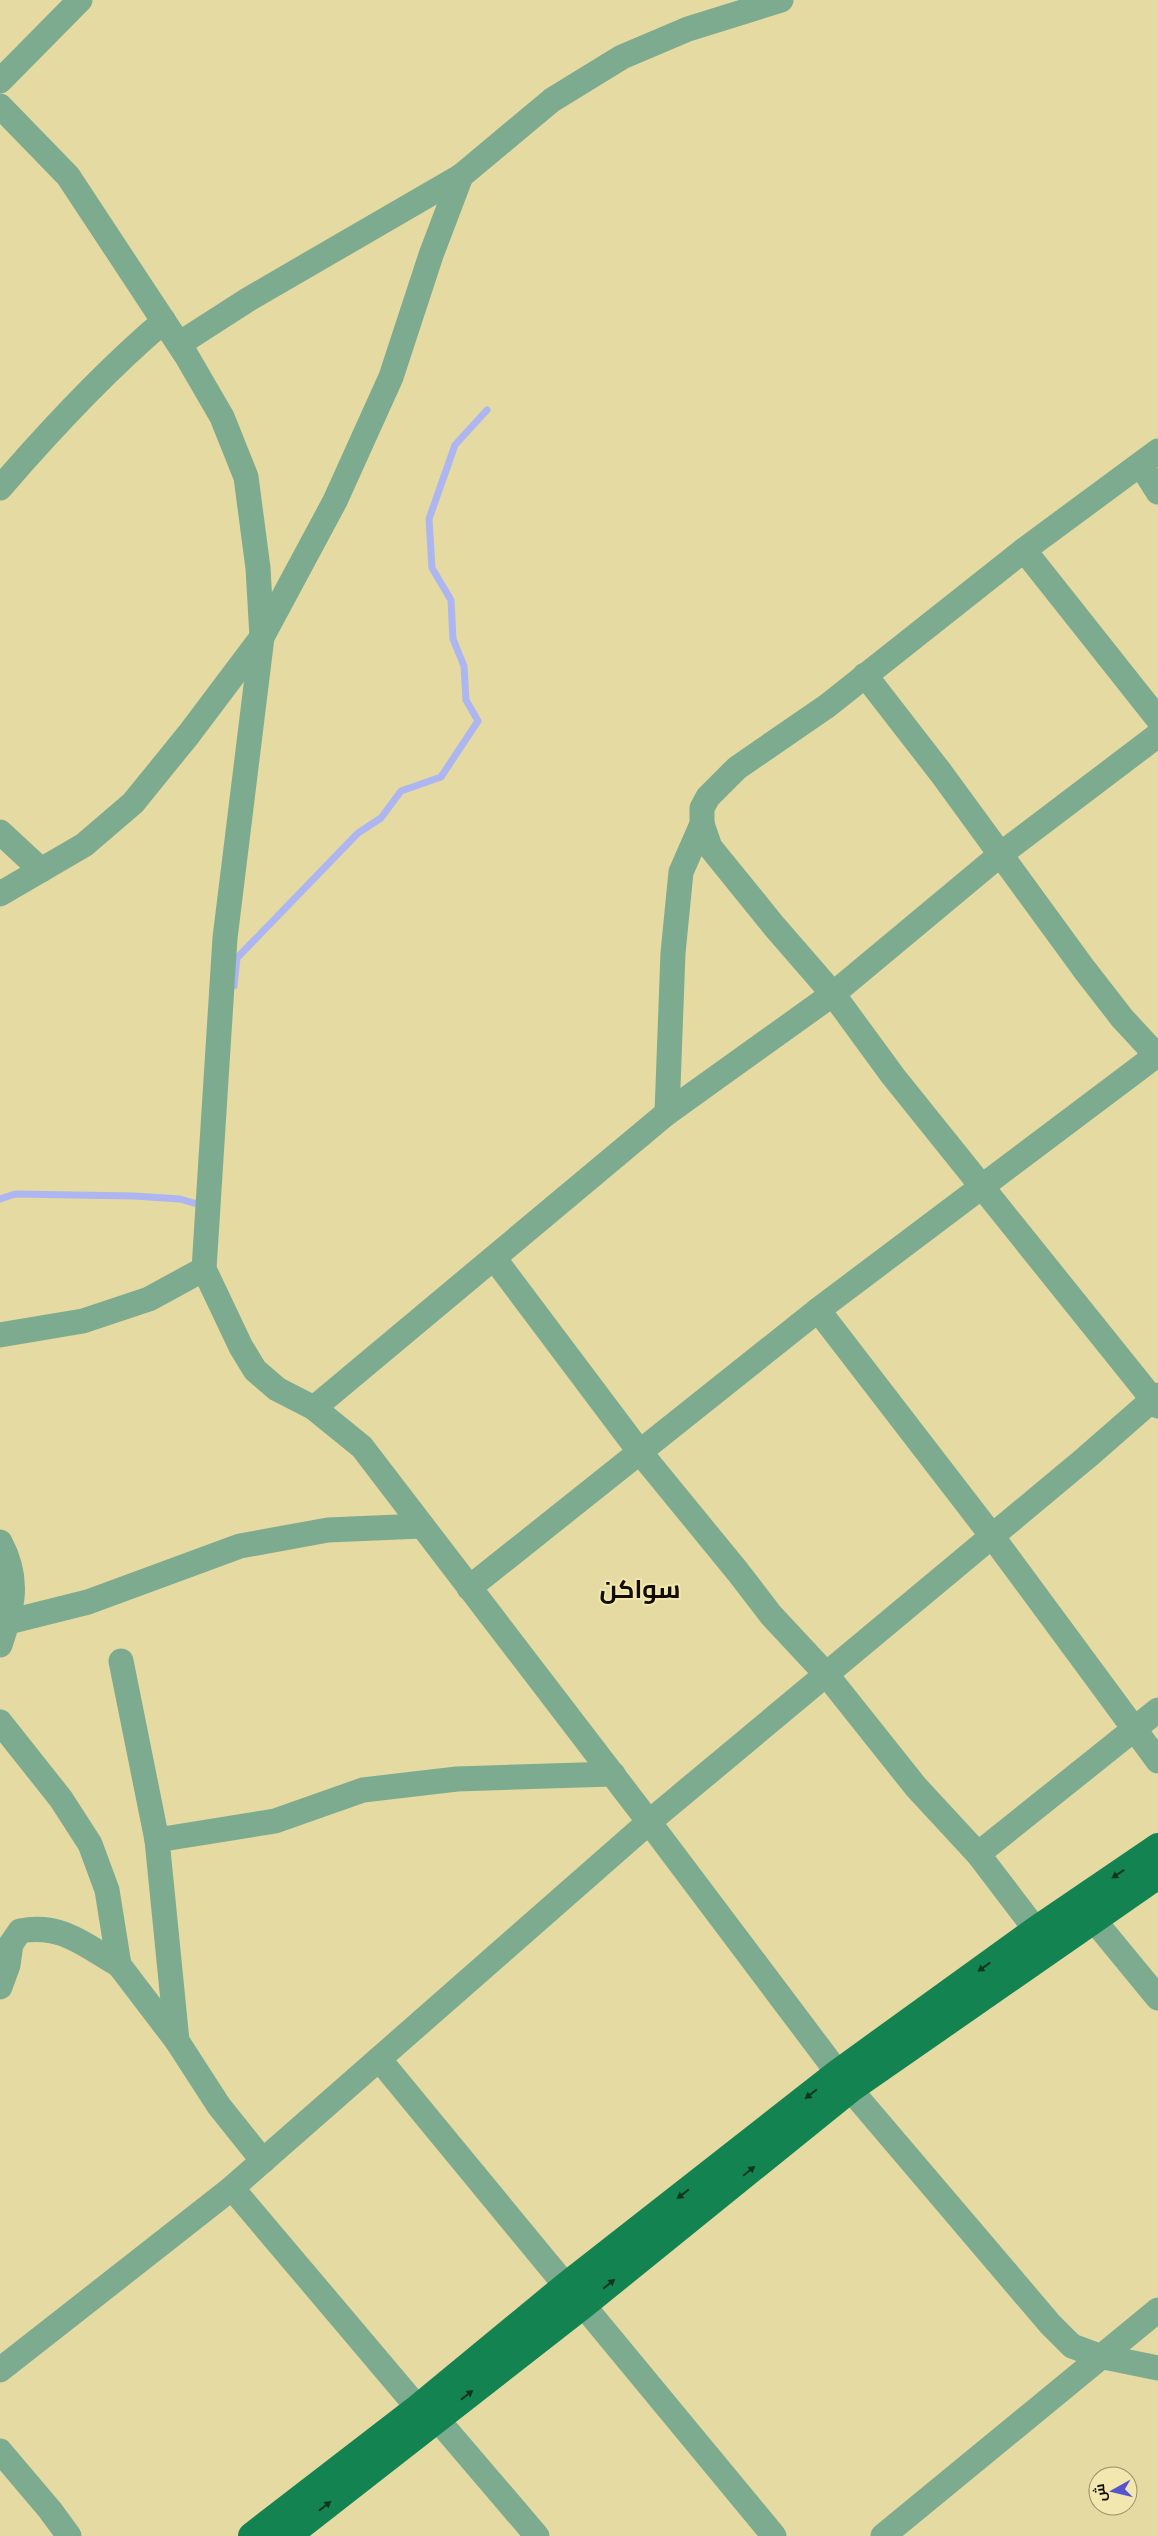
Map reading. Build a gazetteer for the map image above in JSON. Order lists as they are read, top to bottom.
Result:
{
  "districts": ["سواكن"],
  "north": "left"
}
